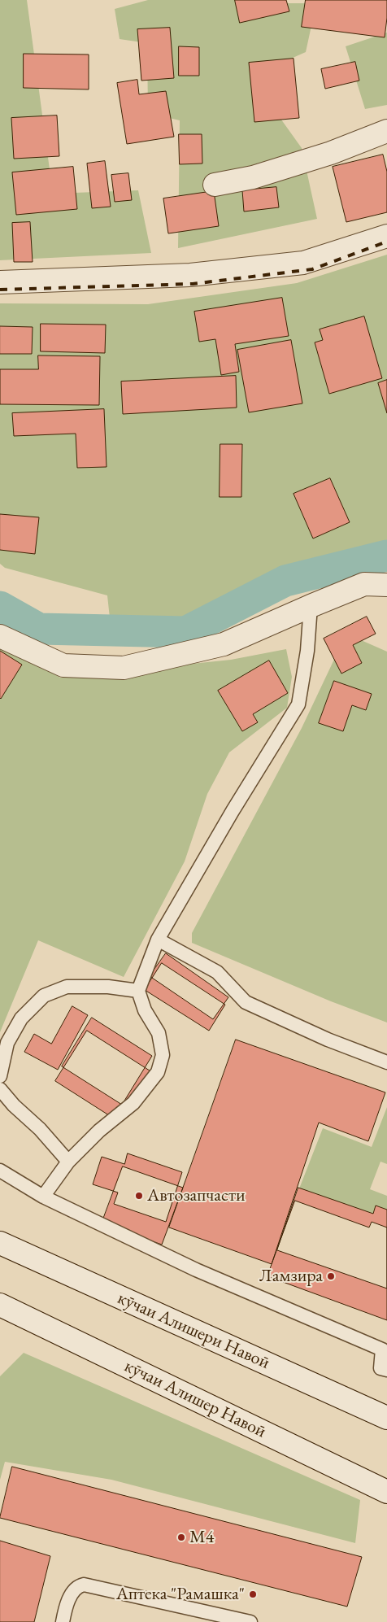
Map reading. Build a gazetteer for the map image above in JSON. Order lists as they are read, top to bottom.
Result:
{
  "streets": {
    "street": ["кӯчаи Алишери Навоӣ", "кӯчаи Алишер Навоӣ"]
  },
  "places": [
    "Автозапчасти",
    "Ламзира",
    "М4",
    "Аптека \"Рамашка\""
  ]
}
